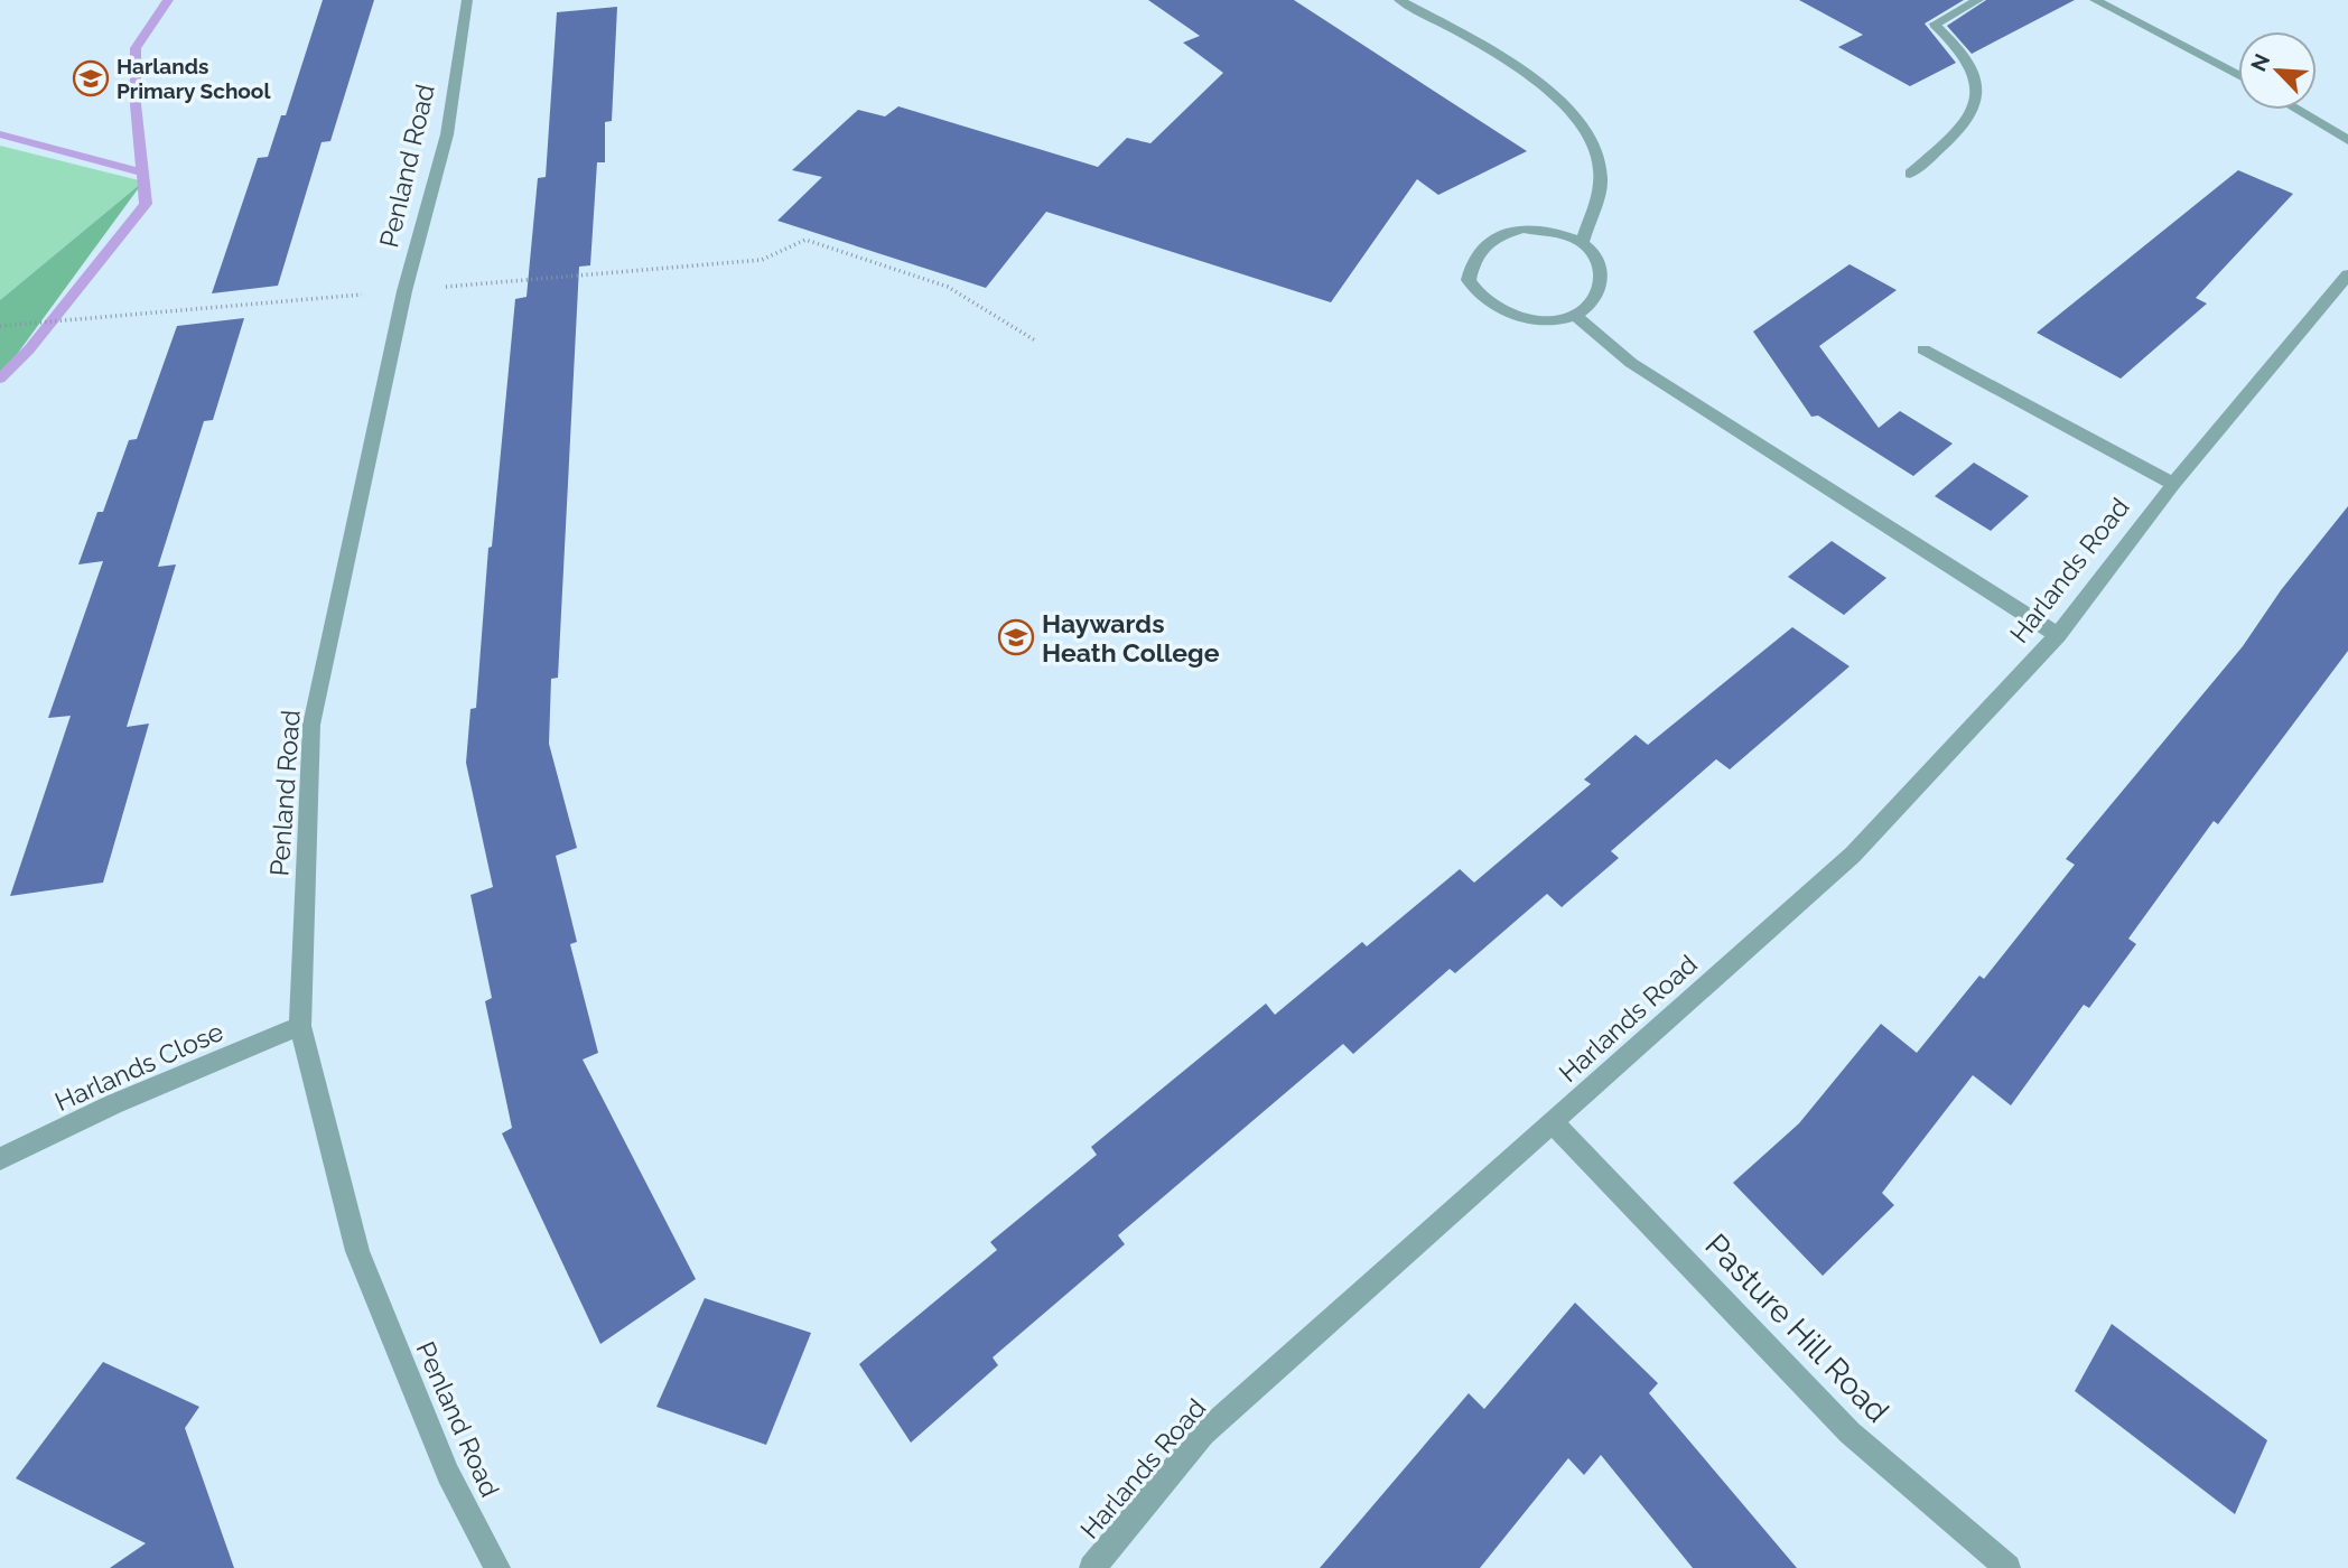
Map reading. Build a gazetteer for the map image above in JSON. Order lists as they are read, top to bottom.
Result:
{
  "streets": {
    "street": [
      "Penland Road",
      "Harlands Road",
      "Harlands Close",
      "Pasture Hill Road"
    ]
  },
  "crossings": [
    ["Penland Road", "Harlands Close"],
    ["Harlands Road", "Pasture Hill Road"]
  ],
  "places": {
    "school or university": ["Harlands Primary School", "Haywards Heath College"]
  },
  "north": "top left"
}
